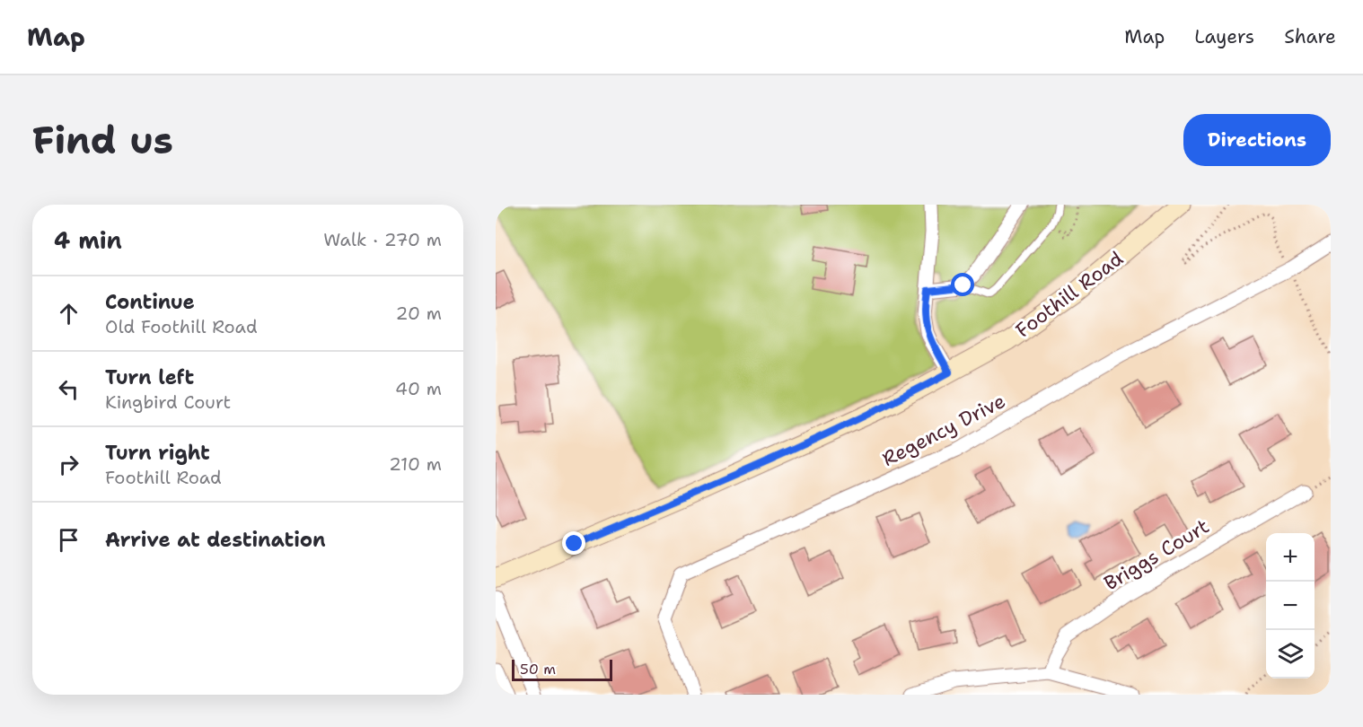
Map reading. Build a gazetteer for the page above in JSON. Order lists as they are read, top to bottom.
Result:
{
  "streets": {
    "main road": ["Foothill Road"],
    "street": ["Regency Drive", "Briggs Court"]
  },
  "scale_bar": "50 m",
  "page": {
    "header": "Map",
    "nav": ["Map", "Layers", "Share"],
    "buttons": "Directions",
    "title": "Find us",
    "heading": ["4 min", "Walk · 270 m"],
    "list": [
      ["Continue", "Old Foothill Road", "20 m"],
      ["Turn left", "Kingbird Court", "40 m"],
      ["Turn right", "Foothill Road", "210 m"],
      "Arrive at destination"
    ],
    "map_buttons": ["+", "−"],
    "scale": "50 m"
  }
}
